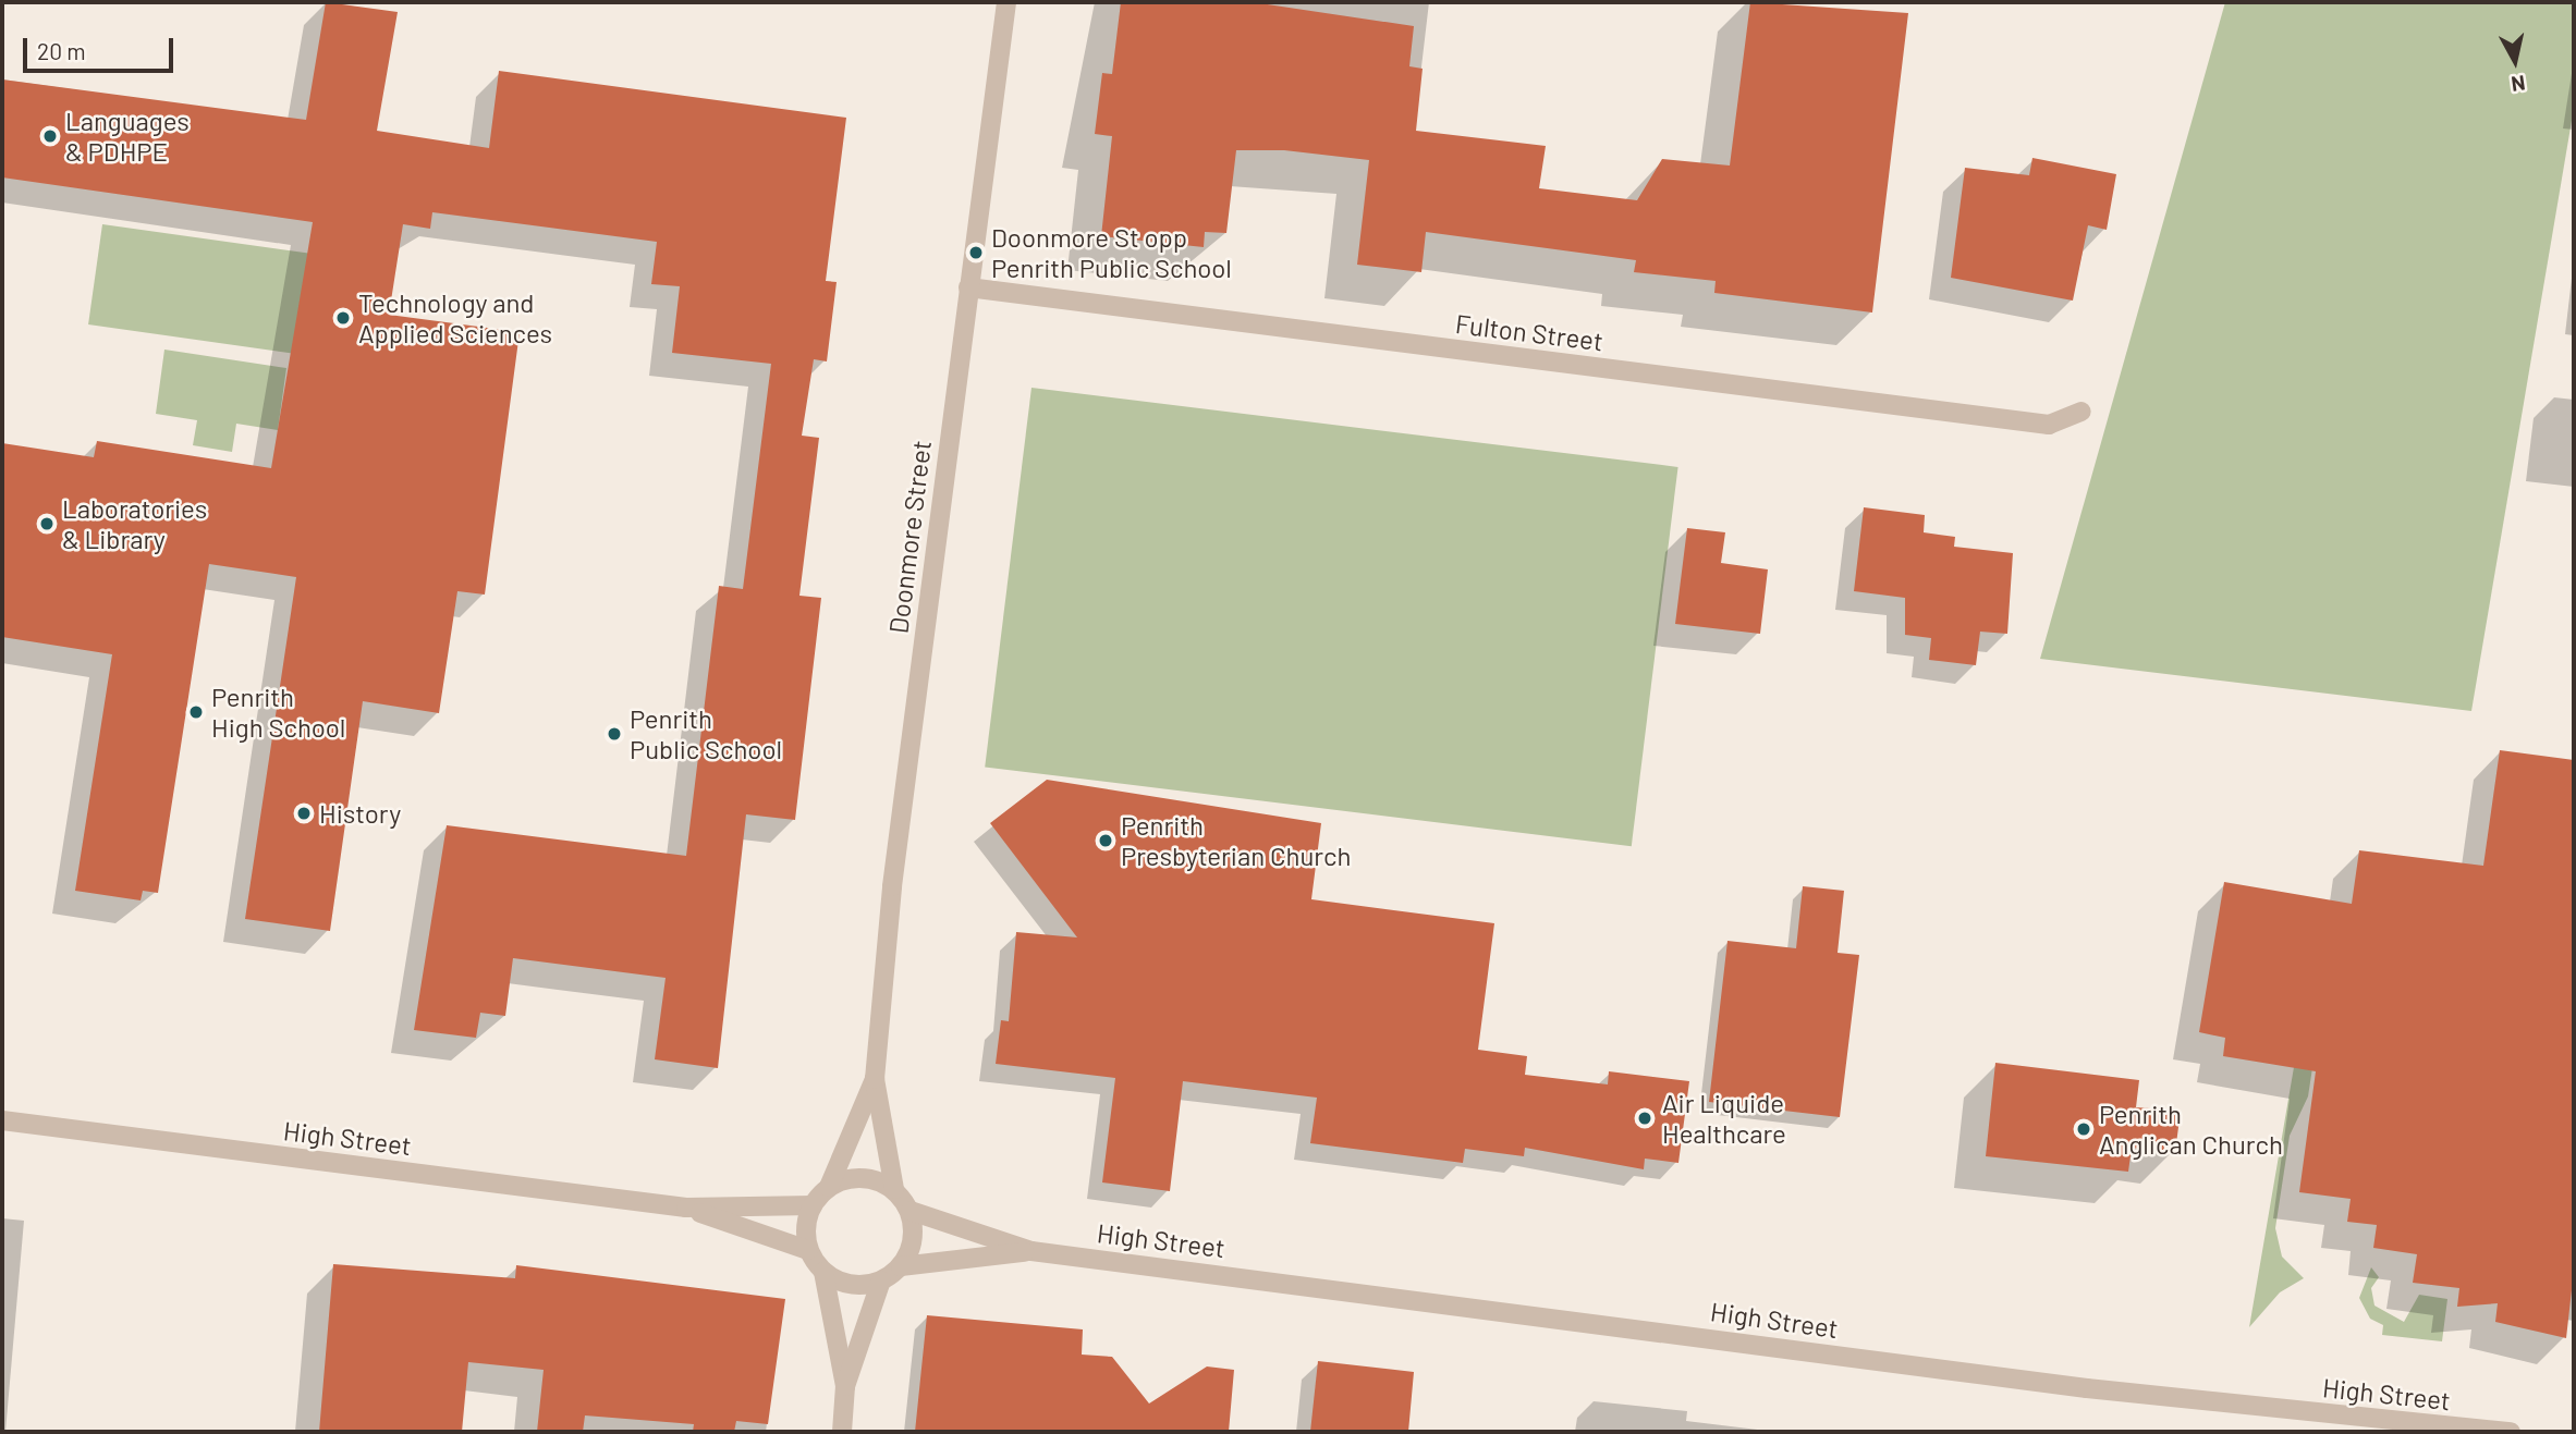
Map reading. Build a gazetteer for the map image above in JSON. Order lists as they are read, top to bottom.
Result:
{
  "streets": {
    "street": ["Fulton Street", "Doonmore Street", "High Street"]
  },
  "crossings": [
    ["Fulton Street", "Doonmore Street"],
    ["Doonmore Street", "High Street"]
  ],
  "places": [
    "Languages & PDHPE",
    "Doonmore St opp Penrith Public School",
    "Technology and Applied Sciences",
    "Laboratories & Library",
    "Penrith High School",
    "Penrith Public School",
    "History",
    "Penrith Presbyterian Church",
    "Air Liquide Healthcare",
    "Penrith Anglican Church"
  ],
  "scale_bar": "20 m",
  "north": "bottom"
}
